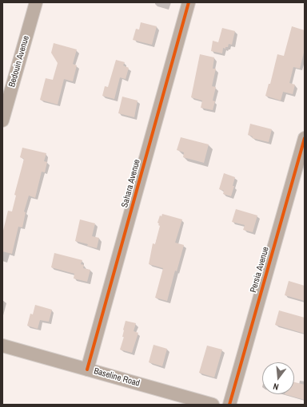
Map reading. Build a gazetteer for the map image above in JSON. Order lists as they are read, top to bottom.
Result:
{
  "streets": {
    "street": [
      "Bedouin Avenue",
      "Sahara Avenue",
      "Persia Avenue",
      "Baseline Road"
    ]
  },
  "crossings": [
    ["Sahara Avenue", "Baseline Road"]
  ],
  "north": "bottom"
}
